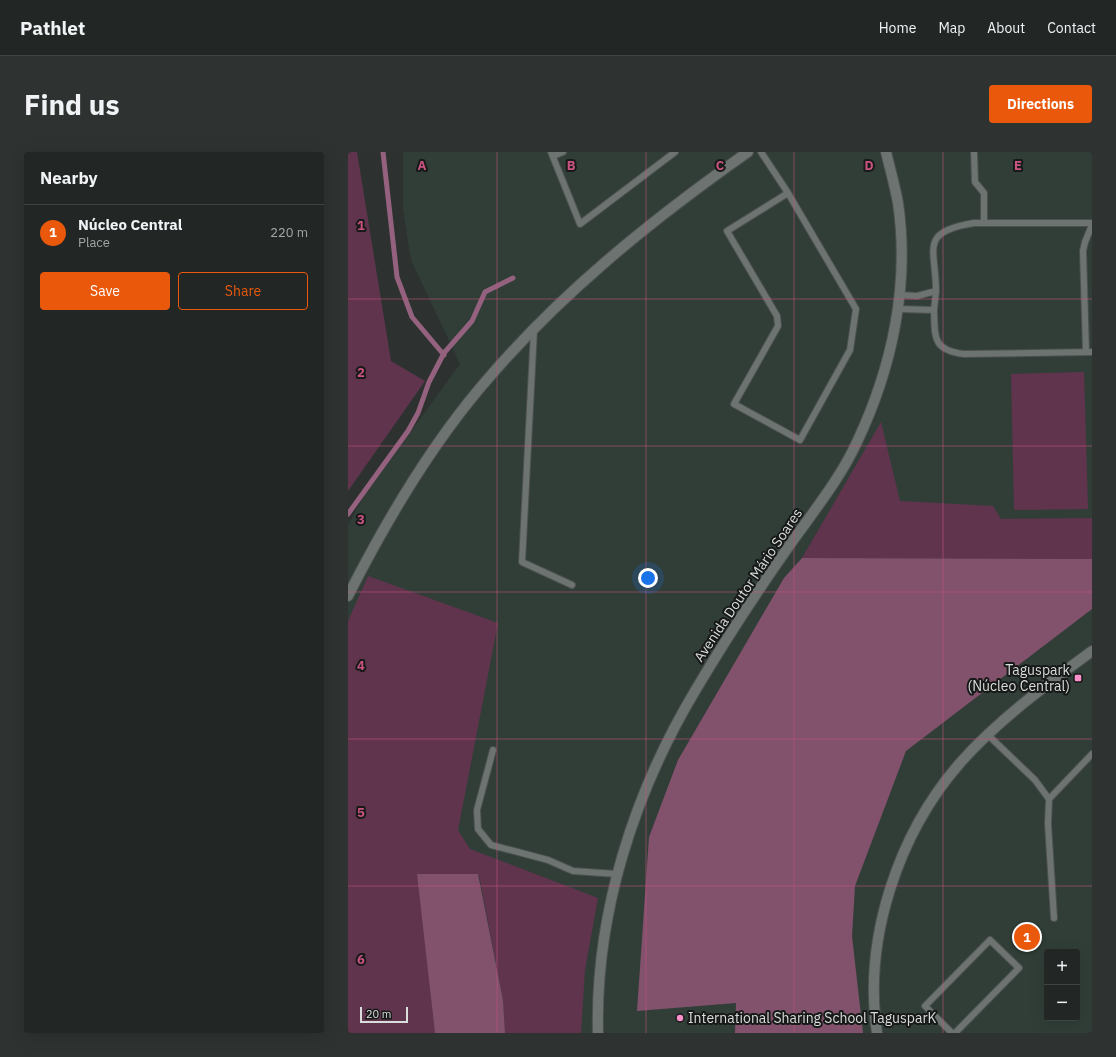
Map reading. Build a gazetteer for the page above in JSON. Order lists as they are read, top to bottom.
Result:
{
  "streets": {
    "street": ["Avenida Doutor Mário Soares"]
  },
  "places": {
    "transit": ["Taguspark (Núcleo Central)"],
    "other": ["International Sharing School TagusparK"]
  },
  "scale_bar": "20 m",
  "page": {
    "header": "Pathlet",
    "nav": [
      "Home",
      "Map",
      "About",
      "Contact"
    ],
    "buttons": [
      "Directions",
      ["Save", "Share"]
    ],
    "title": "Find us",
    "heading": "Nearby",
    "list": [
      {
        "mark": "1",
        "name": "Núcleo Central",
        "note": "Place",
        "value": "220 m"
      }
    ],
    "pins": "1",
    "map_buttons": ["+", "−"],
    "scale": "20 m"
  },
  "grid": {
    "columns": [
      "A",
      "B",
      "C",
      "D",
      "E"
    ],
    "rows": [
      "1",
      "2",
      "3",
      "4",
      "5",
      "6"
    ]
  }
}
